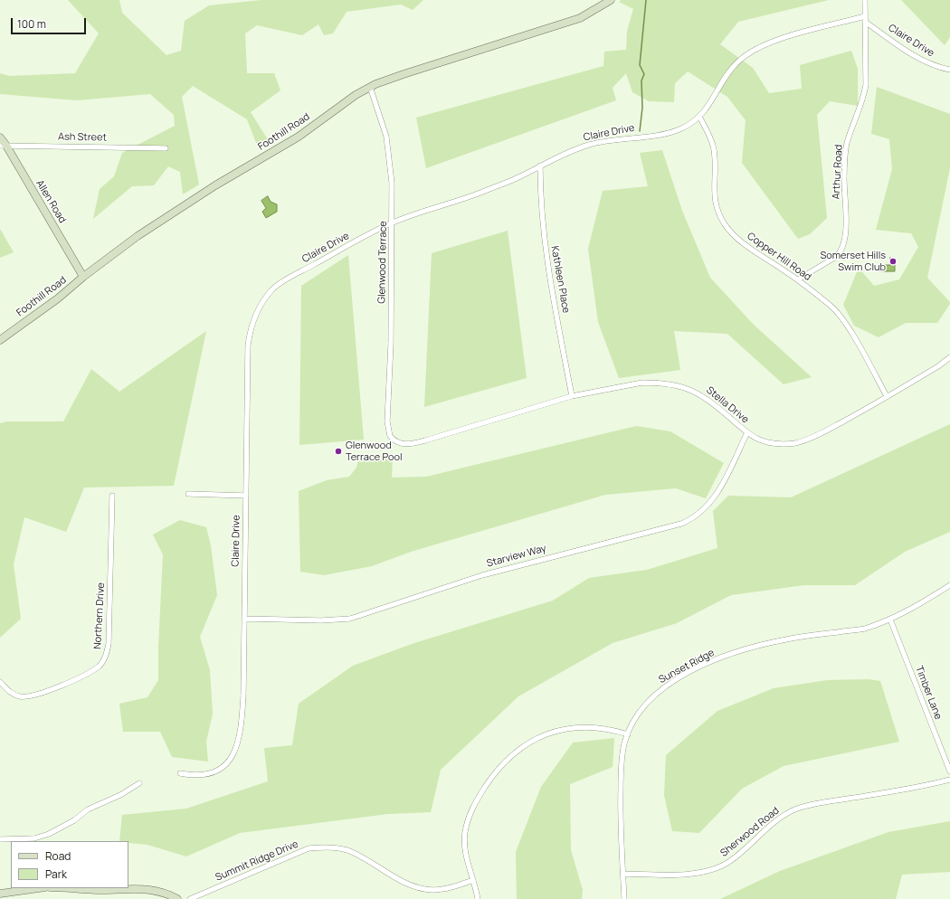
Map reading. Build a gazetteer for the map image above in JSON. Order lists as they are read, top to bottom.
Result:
{
  "streets": {
    "street": [
      "Claire Drive",
      "Foothill Road",
      "Ash Street",
      "Arthur Road",
      "Allen Road",
      "Copper Hill Road",
      "Glenwood Terrace",
      "Kathleen Place",
      "Stella Drive",
      "Starview Way",
      "Northern Drive",
      "Sunset Ridge",
      "Timber Lane",
      "Sherwood Road",
      "Summit Ridge Drive"
    ]
  },
  "crossings": [
    ["Claire Drive", "Arthur Road"],
    ["Claire Drive", "Copper Hill Road"],
    ["Claire Drive", "Glenwood Terrace"],
    ["Claire Drive", "Kathleen Place"],
    ["Claire Drive", "Starview Way"],
    ["Foothill Road", "Allen Road"],
    ["Foothill Road", "Glenwood Terrace"],
    ["Ash Street", "Allen Road"],
    ["Arthur Road", "Copper Hill Road"],
    ["Copper Hill Road", "Stella Drive"],
    ["Glenwood Terrace", "Stella Drive"],
    ["Kathleen Place", "Stella Drive"],
    ["Stella Drive", "Starview Way"],
    ["Sunset Ridge", "Timber Lane"],
    ["Sunset Ridge", "Sherwood Road"]
  ],
  "places": ["Somerset Hills Swim Club", "Glenwood Terrace Pool"],
  "legend": ["Road", "Park"],
  "scale_bar": "100 m"
}
